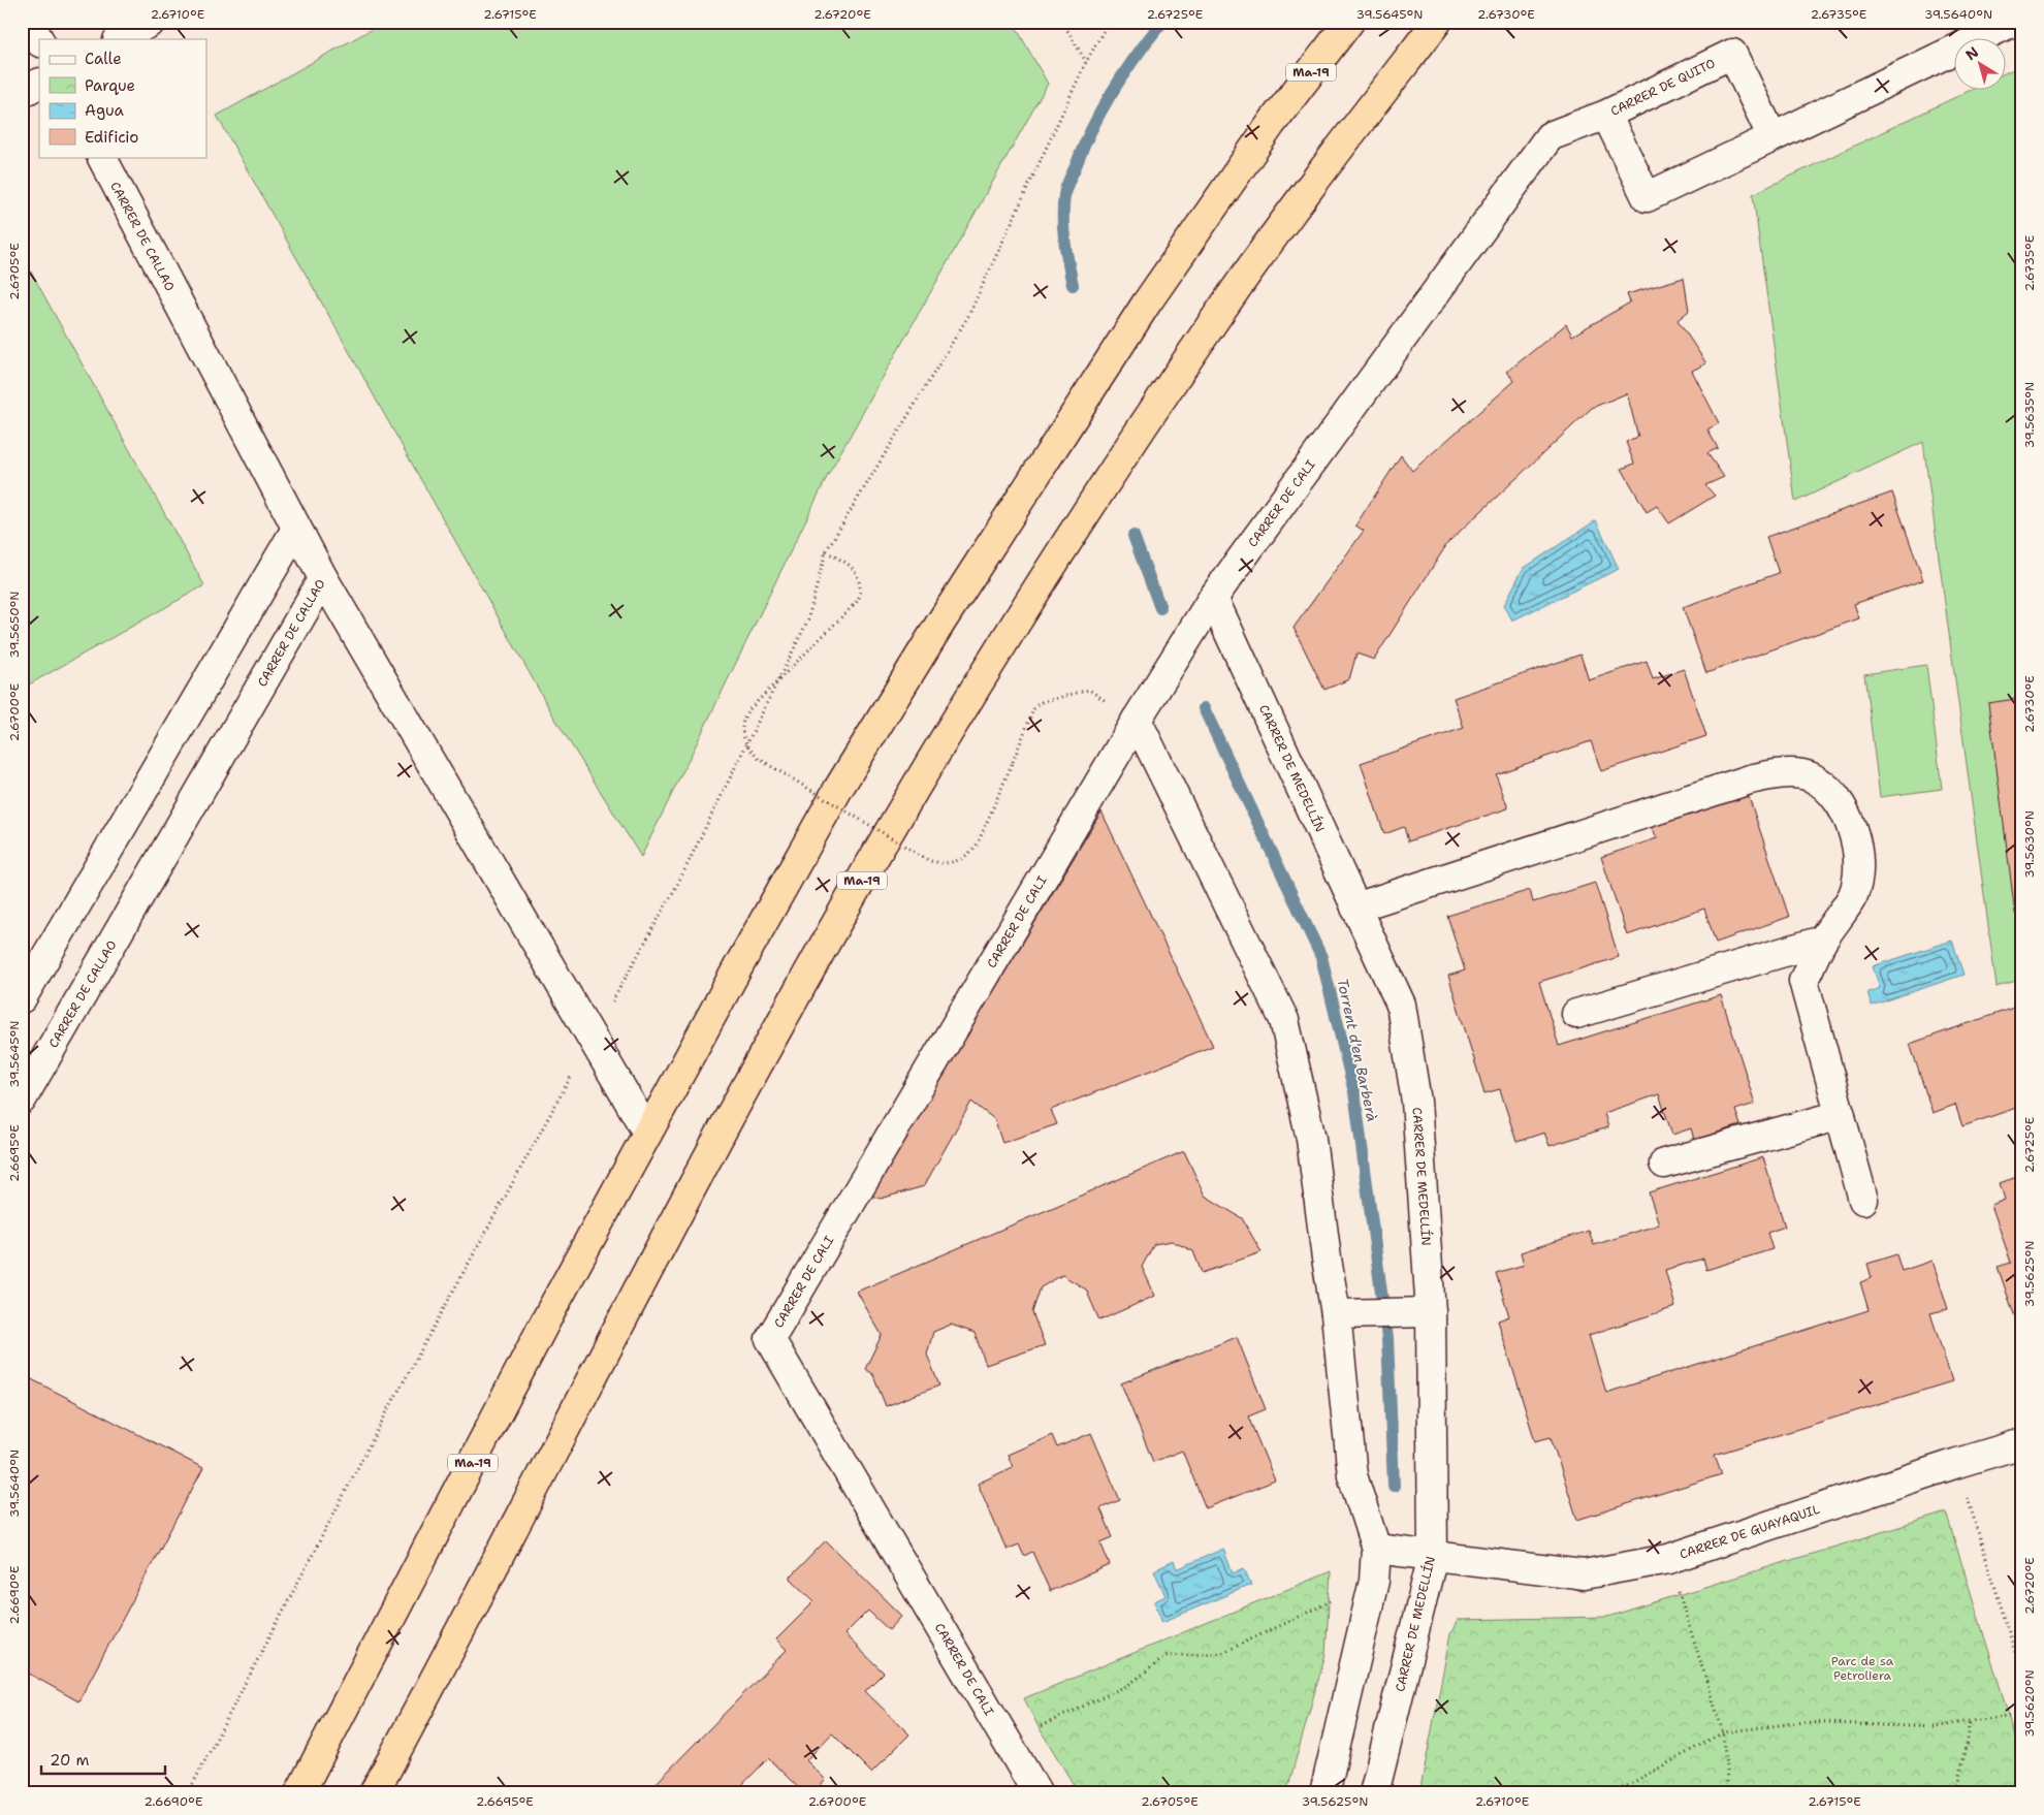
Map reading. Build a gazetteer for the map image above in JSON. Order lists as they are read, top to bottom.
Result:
{
  "streets": {
    "highway": ["Ma-19"],
    "street": [
      "CARRER DE QUITO",
      "CARRER DE CALLAO",
      "CARRER DE CALI",
      "CARRER DE MEDELLÍN",
      "CARRER DE GUAYAQUIL"
    ]
  },
  "crossings": [
    ["CARRER DE QUITO", "CARRER DE CALI"],
    ["CARRER DE CALI", "CARRER DE MEDELLÍN"],
    ["CARRER DE MEDELLÍN", "CARRER DE GUAYAQUIL"]
  ],
  "water": ["Torrent d'en Barberà"],
  "parks": ["Parc de sa Petroliera"],
  "legend": [
    "Calle",
    "Parque",
    "Agua",
    "Edificio"
  ],
  "scale_bar": "20 m",
  "north": "top left",
  "coordinates": [
    "2.6710°E",
    "2.6715°E",
    "2.6720°E",
    "2.6725°E",
    "39.5645°N",
    "2.6730°E",
    "2.6735°E",
    "39.5640°N",
    "2.6705°E",
    "39.5635°N",
    "39.5650°N",
    "2.6700°E",
    "39.5630°N",
    "2.6695°E",
    "39.5625°N",
    "2.6690°E",
    "39.5620°N"
  ]
}
